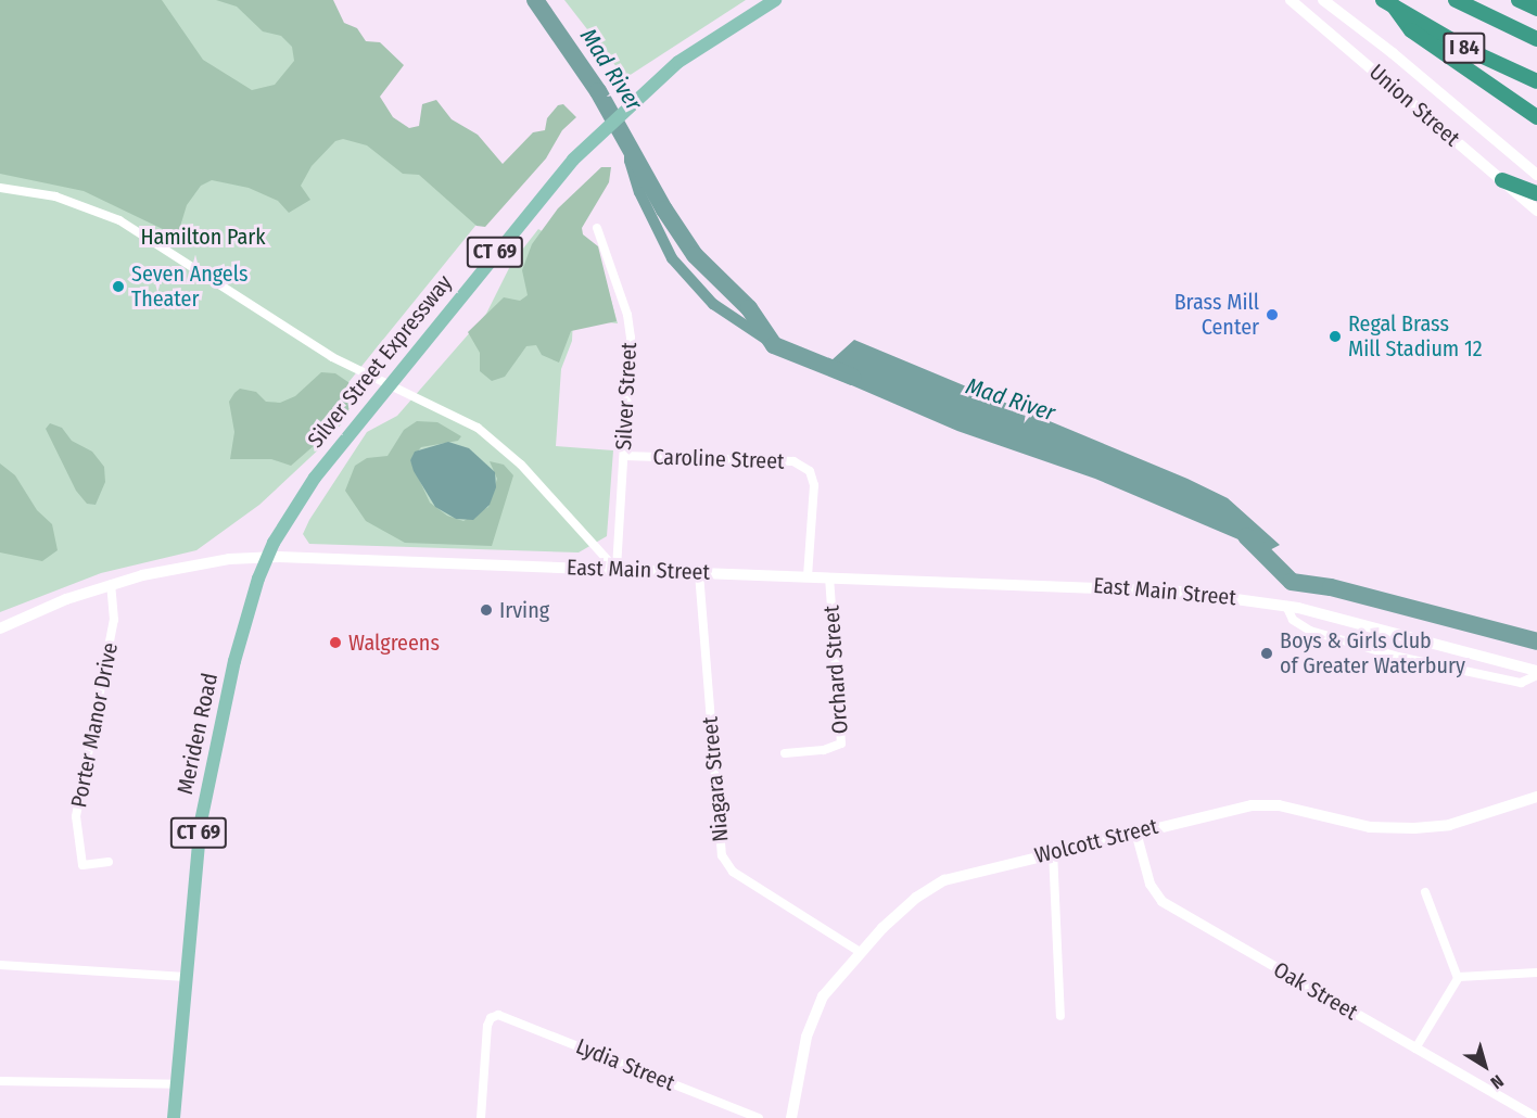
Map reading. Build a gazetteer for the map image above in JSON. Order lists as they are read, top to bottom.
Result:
{
  "streets": {
    "highway": ["I 84"],
    "main road": [
      "Union Street",
      "CT 69",
      "Silver Street Expressway",
      "East Main Street",
      "Meriden Road",
      "Wolcott Street"
    ],
    "street": [
      "Silver Street",
      "Caroline Street",
      "Orchard Street",
      "Porter Manor Drive",
      "Niagara Street",
      "Oak Street",
      "Lydia Street"
    ]
  },
  "crossings": [
    ["Silver Street Expressway", "East Main Street"],
    ["Silver Street Expressway", "Meriden Road"],
    ["Silver Street", "Caroline Street"],
    ["Silver Street", "East Main Street"],
    ["Caroline Street", "East Main Street"],
    ["East Main Street", "Orchard Street"],
    ["East Main Street", "Porter Manor Drive"],
    ["East Main Street", "Meriden Road"],
    ["East Main Street", "Niagara Street"],
    ["Niagara Street", "Wolcott Street"],
    ["Wolcott Street", "Oak Street"]
  ],
  "water": ["Mad River"],
  "parks": ["Hamilton Park"],
  "places": [
    "Seven Angels Theater",
    "Brass Mill Center",
    "Regal Brass Mill Stadium 12",
    "Irving",
    "Walgreens",
    "Boys & Girls Club of Greater Waterbury"
  ],
  "north": "bottom right"
}
